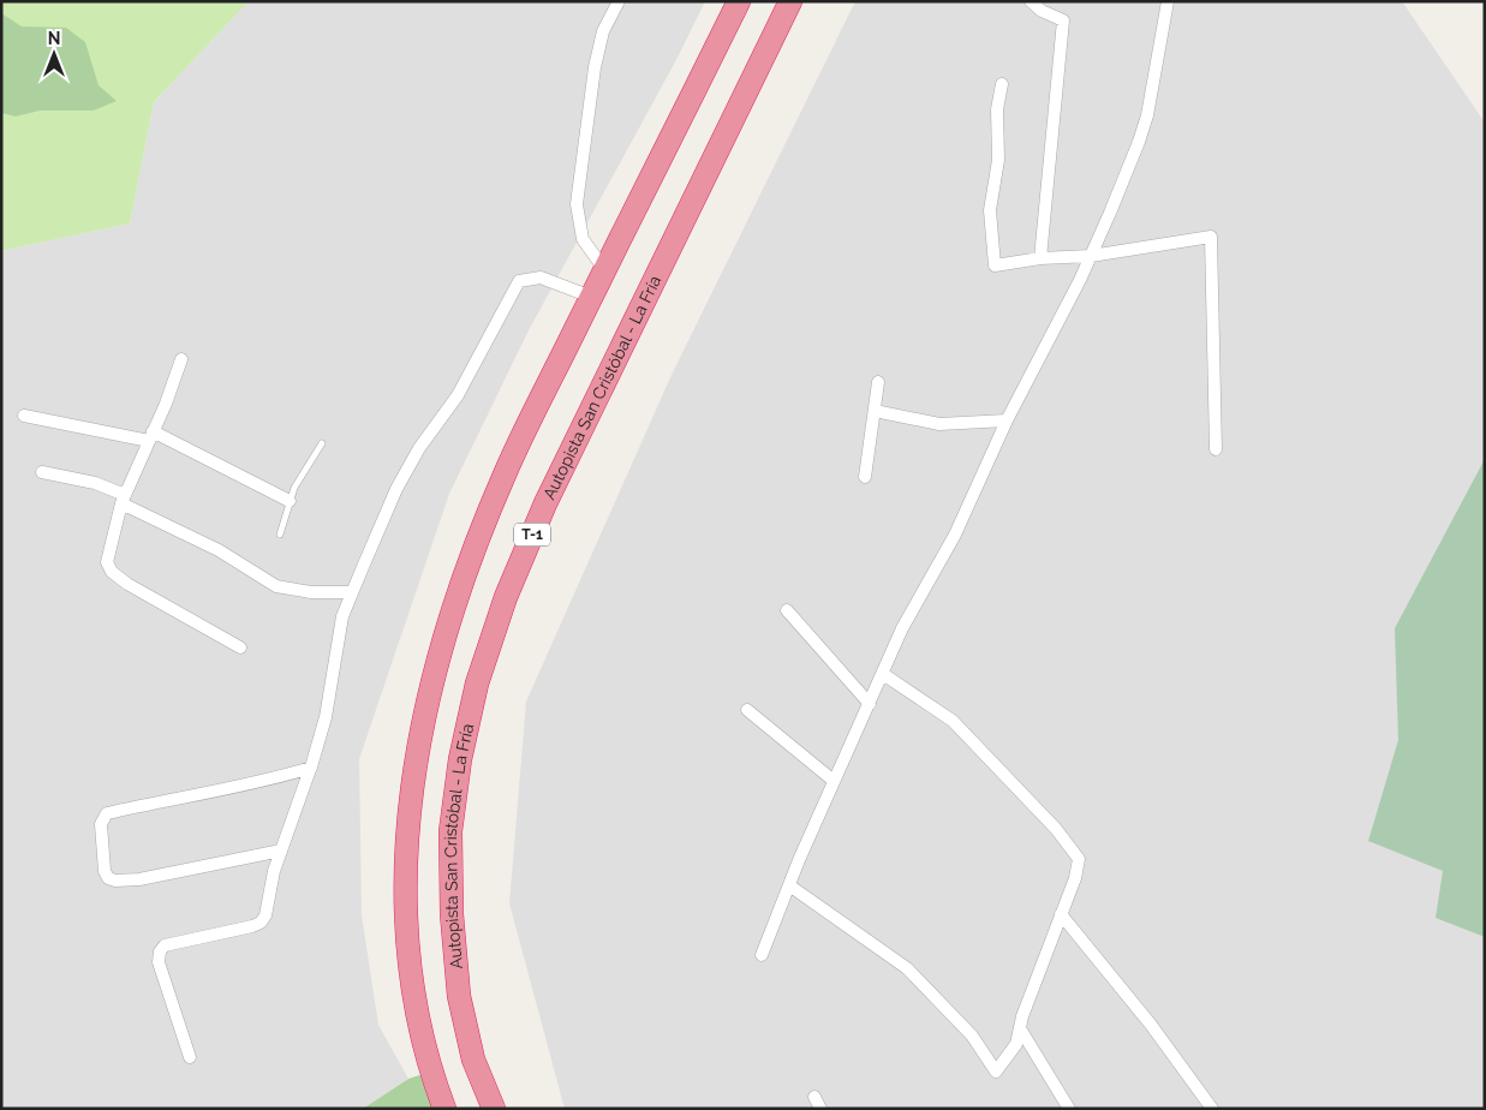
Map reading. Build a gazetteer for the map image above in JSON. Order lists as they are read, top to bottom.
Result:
{
  "streets": {
    "highway": ["Autopista San Cristóbal - La Fría", "T-1"]
  },
  "north": "top"
}
